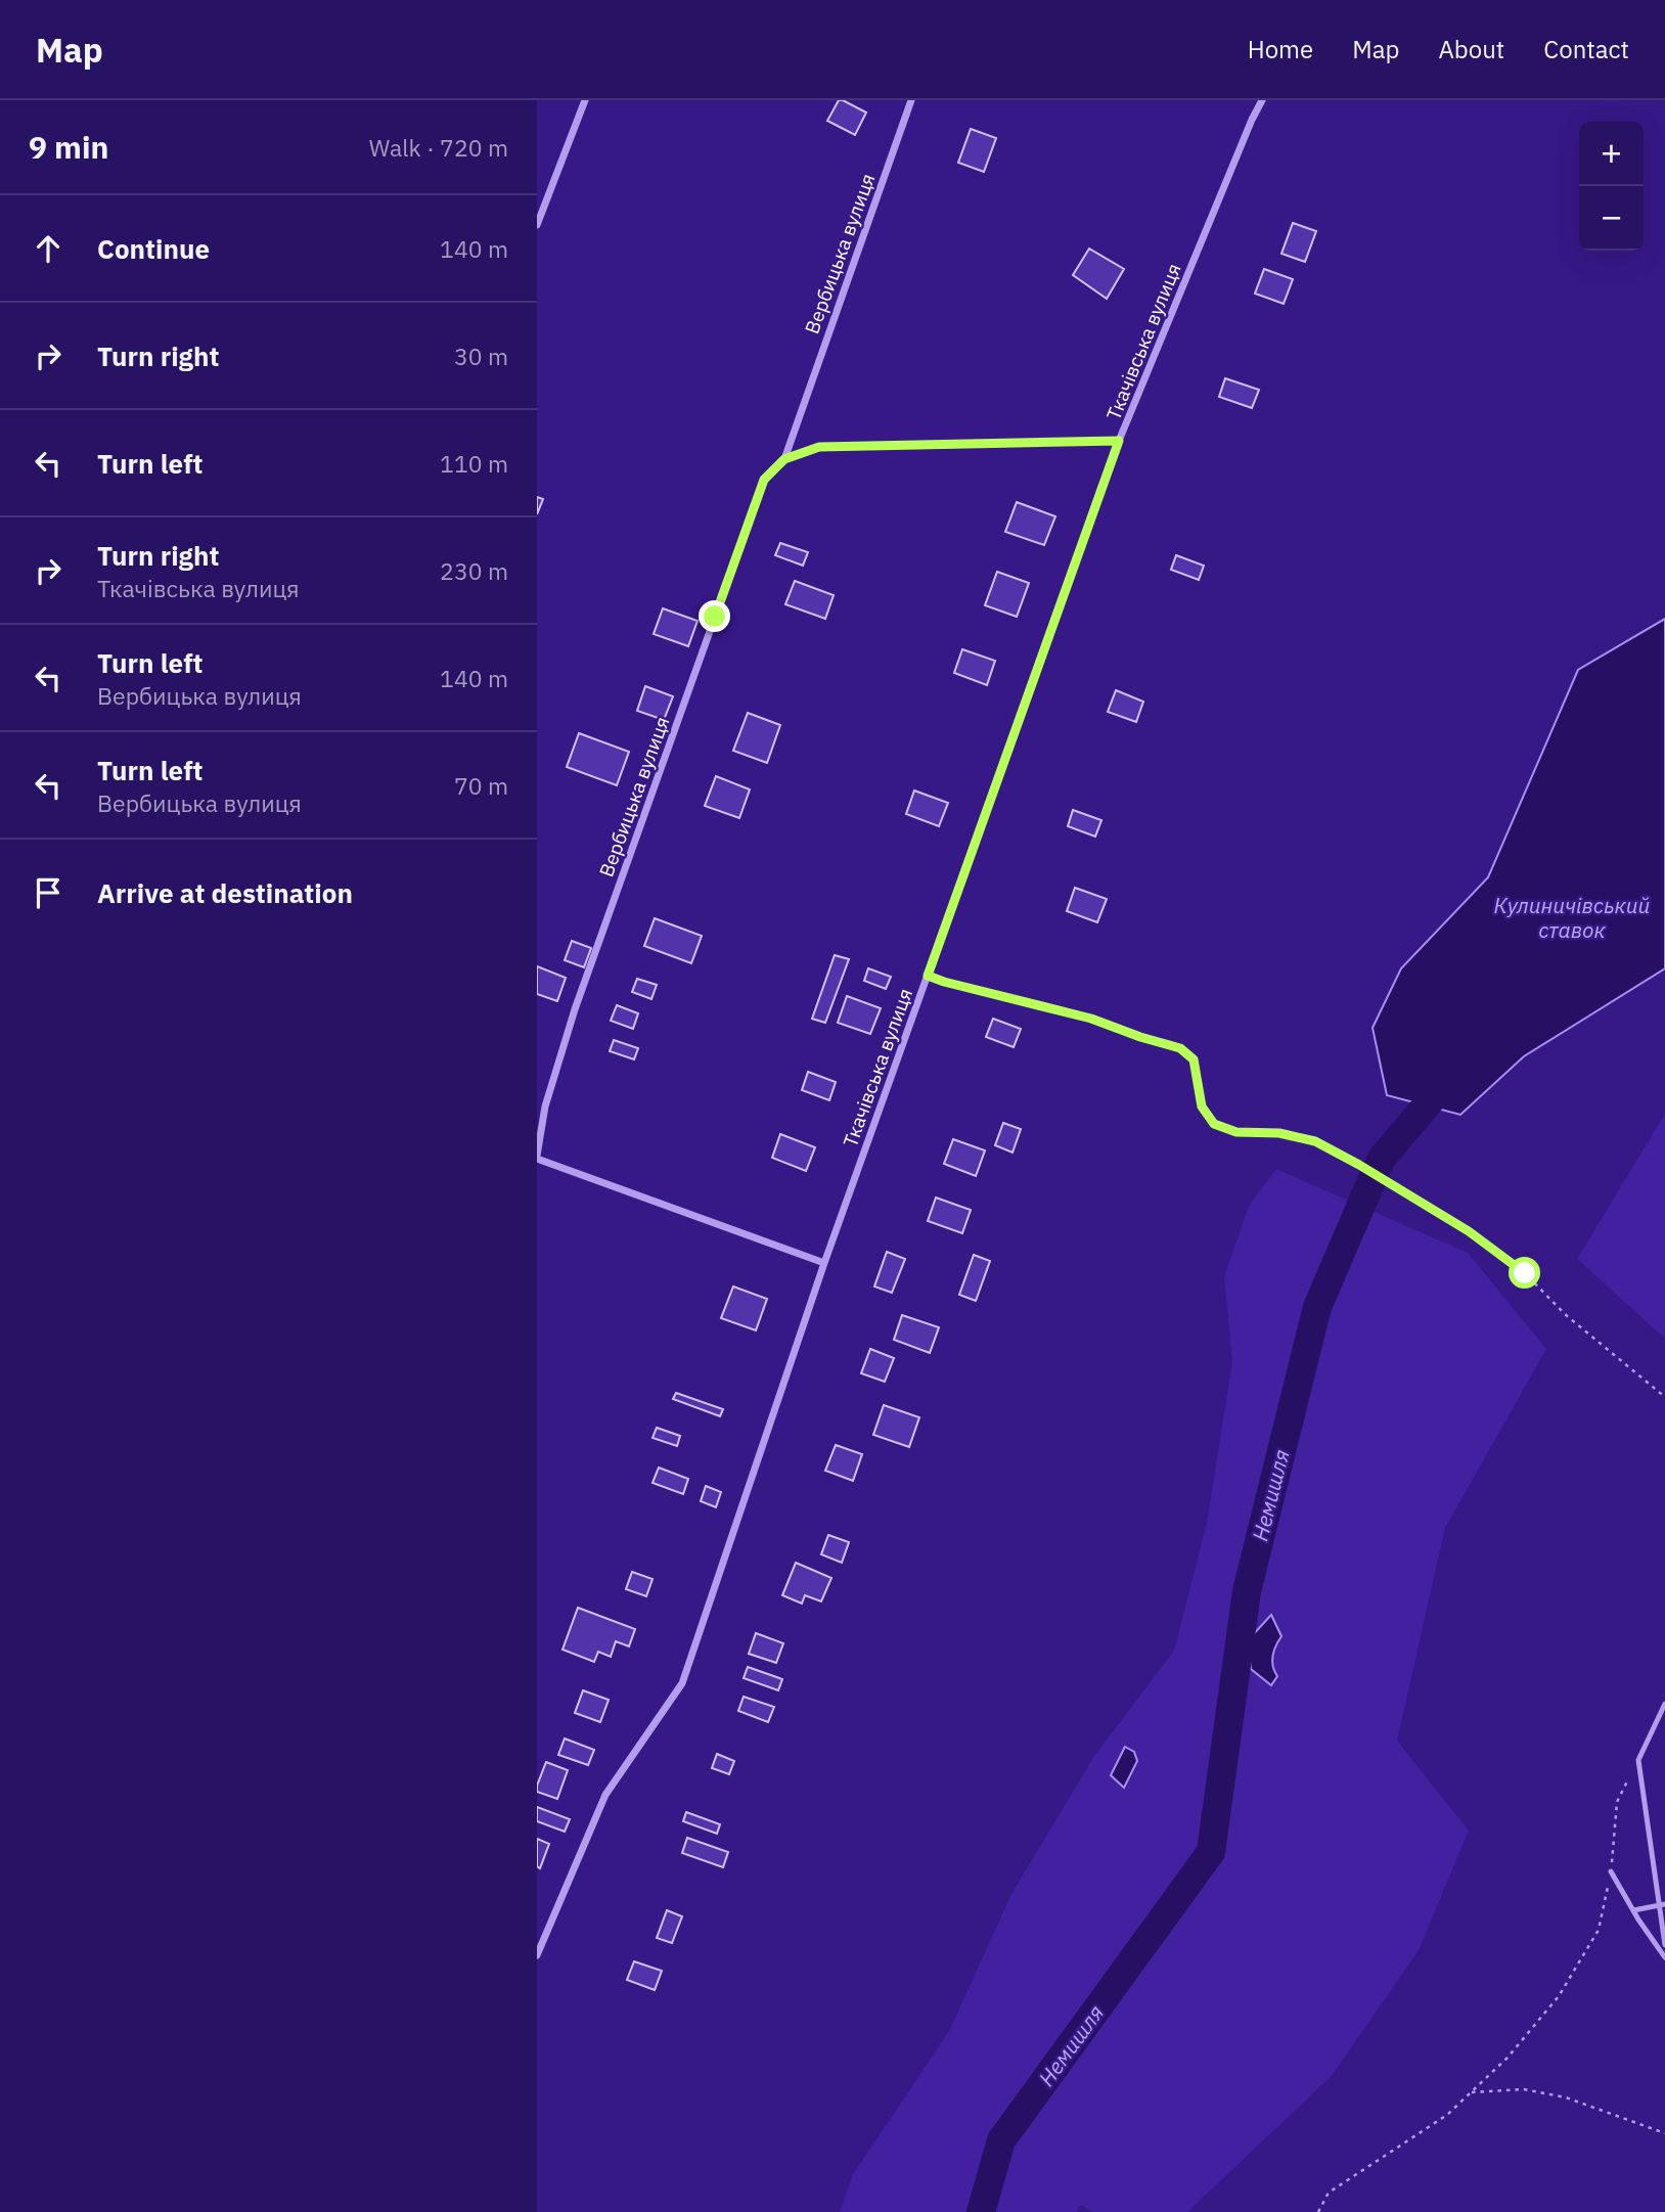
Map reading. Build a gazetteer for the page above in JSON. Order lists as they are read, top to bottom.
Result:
{
  "streets": {
    "street": ["Вербицька вулиця", "Ткачівська вулиця"]
  },
  "water": ["Кулиничівський ставок", "Немишля"],
  "page": {
    "header": "Map",
    "nav": [
      "Home",
      "Map",
      "About",
      "Contact"
    ],
    "heading": ["9 min", "Walk · 720 m"],
    "map_buttons": ["+", "−"],
    "list": [
      ["Continue", "140 m"],
      ["Turn right", "30 m"],
      ["Turn left", "110 m"],
      ["Turn right", "Ткачівська вулиця", "230 m"],
      ["Turn left", "Вербицька вулиця", "140 m"],
      ["Turn left", "Вербицька вулиця", "70 m"],
      "Arrive at destination"
    ]
  }
}
